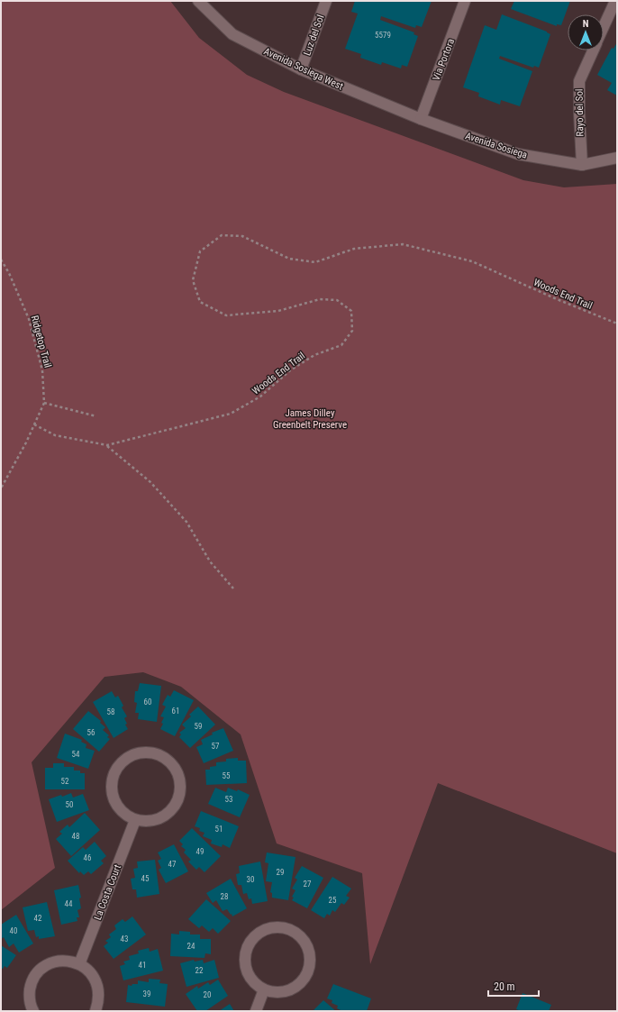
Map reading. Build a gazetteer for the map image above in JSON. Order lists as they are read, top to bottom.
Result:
{
  "streets": {
    "street": [
      "Luz del Sol",
      "Via Portora",
      "Avenida Sosiega West",
      "Rayo del Sol",
      "Avenida Sosiega",
      "La Costa Court"
    ],
    "path": ["Woods End Trail", "Ridgetop Trail"]
  },
  "crossings": [
    ["Luz del Sol", "Avenida Sosiega West"],
    ["Via Portora", "Avenida Sosiega West"],
    ["Via Portora", "Avenida Sosiega"],
    ["Avenida Sosiega West", "Avenida Sosiega"],
    ["Rayo del Sol", "Avenida Sosiega"],
    ["Woods End Trail", "Ridgetop Trail"]
  ],
  "parks": ["James Dilley Greenbelt Preserve"],
  "house_numbers": [
    "5579",
    "60",
    "61",
    "58",
    "59",
    "56",
    "57",
    "54",
    "55",
    "52",
    "53",
    "50",
    "51",
    "48",
    "49",
    "46",
    "47",
    "29",
    "45",
    "30",
    "27",
    "28",
    "25",
    "44",
    "42",
    "40",
    "43",
    "24",
    "41",
    "22",
    "39",
    "20"
  ],
  "scale_bar": "20 m",
  "north": "top"
}
